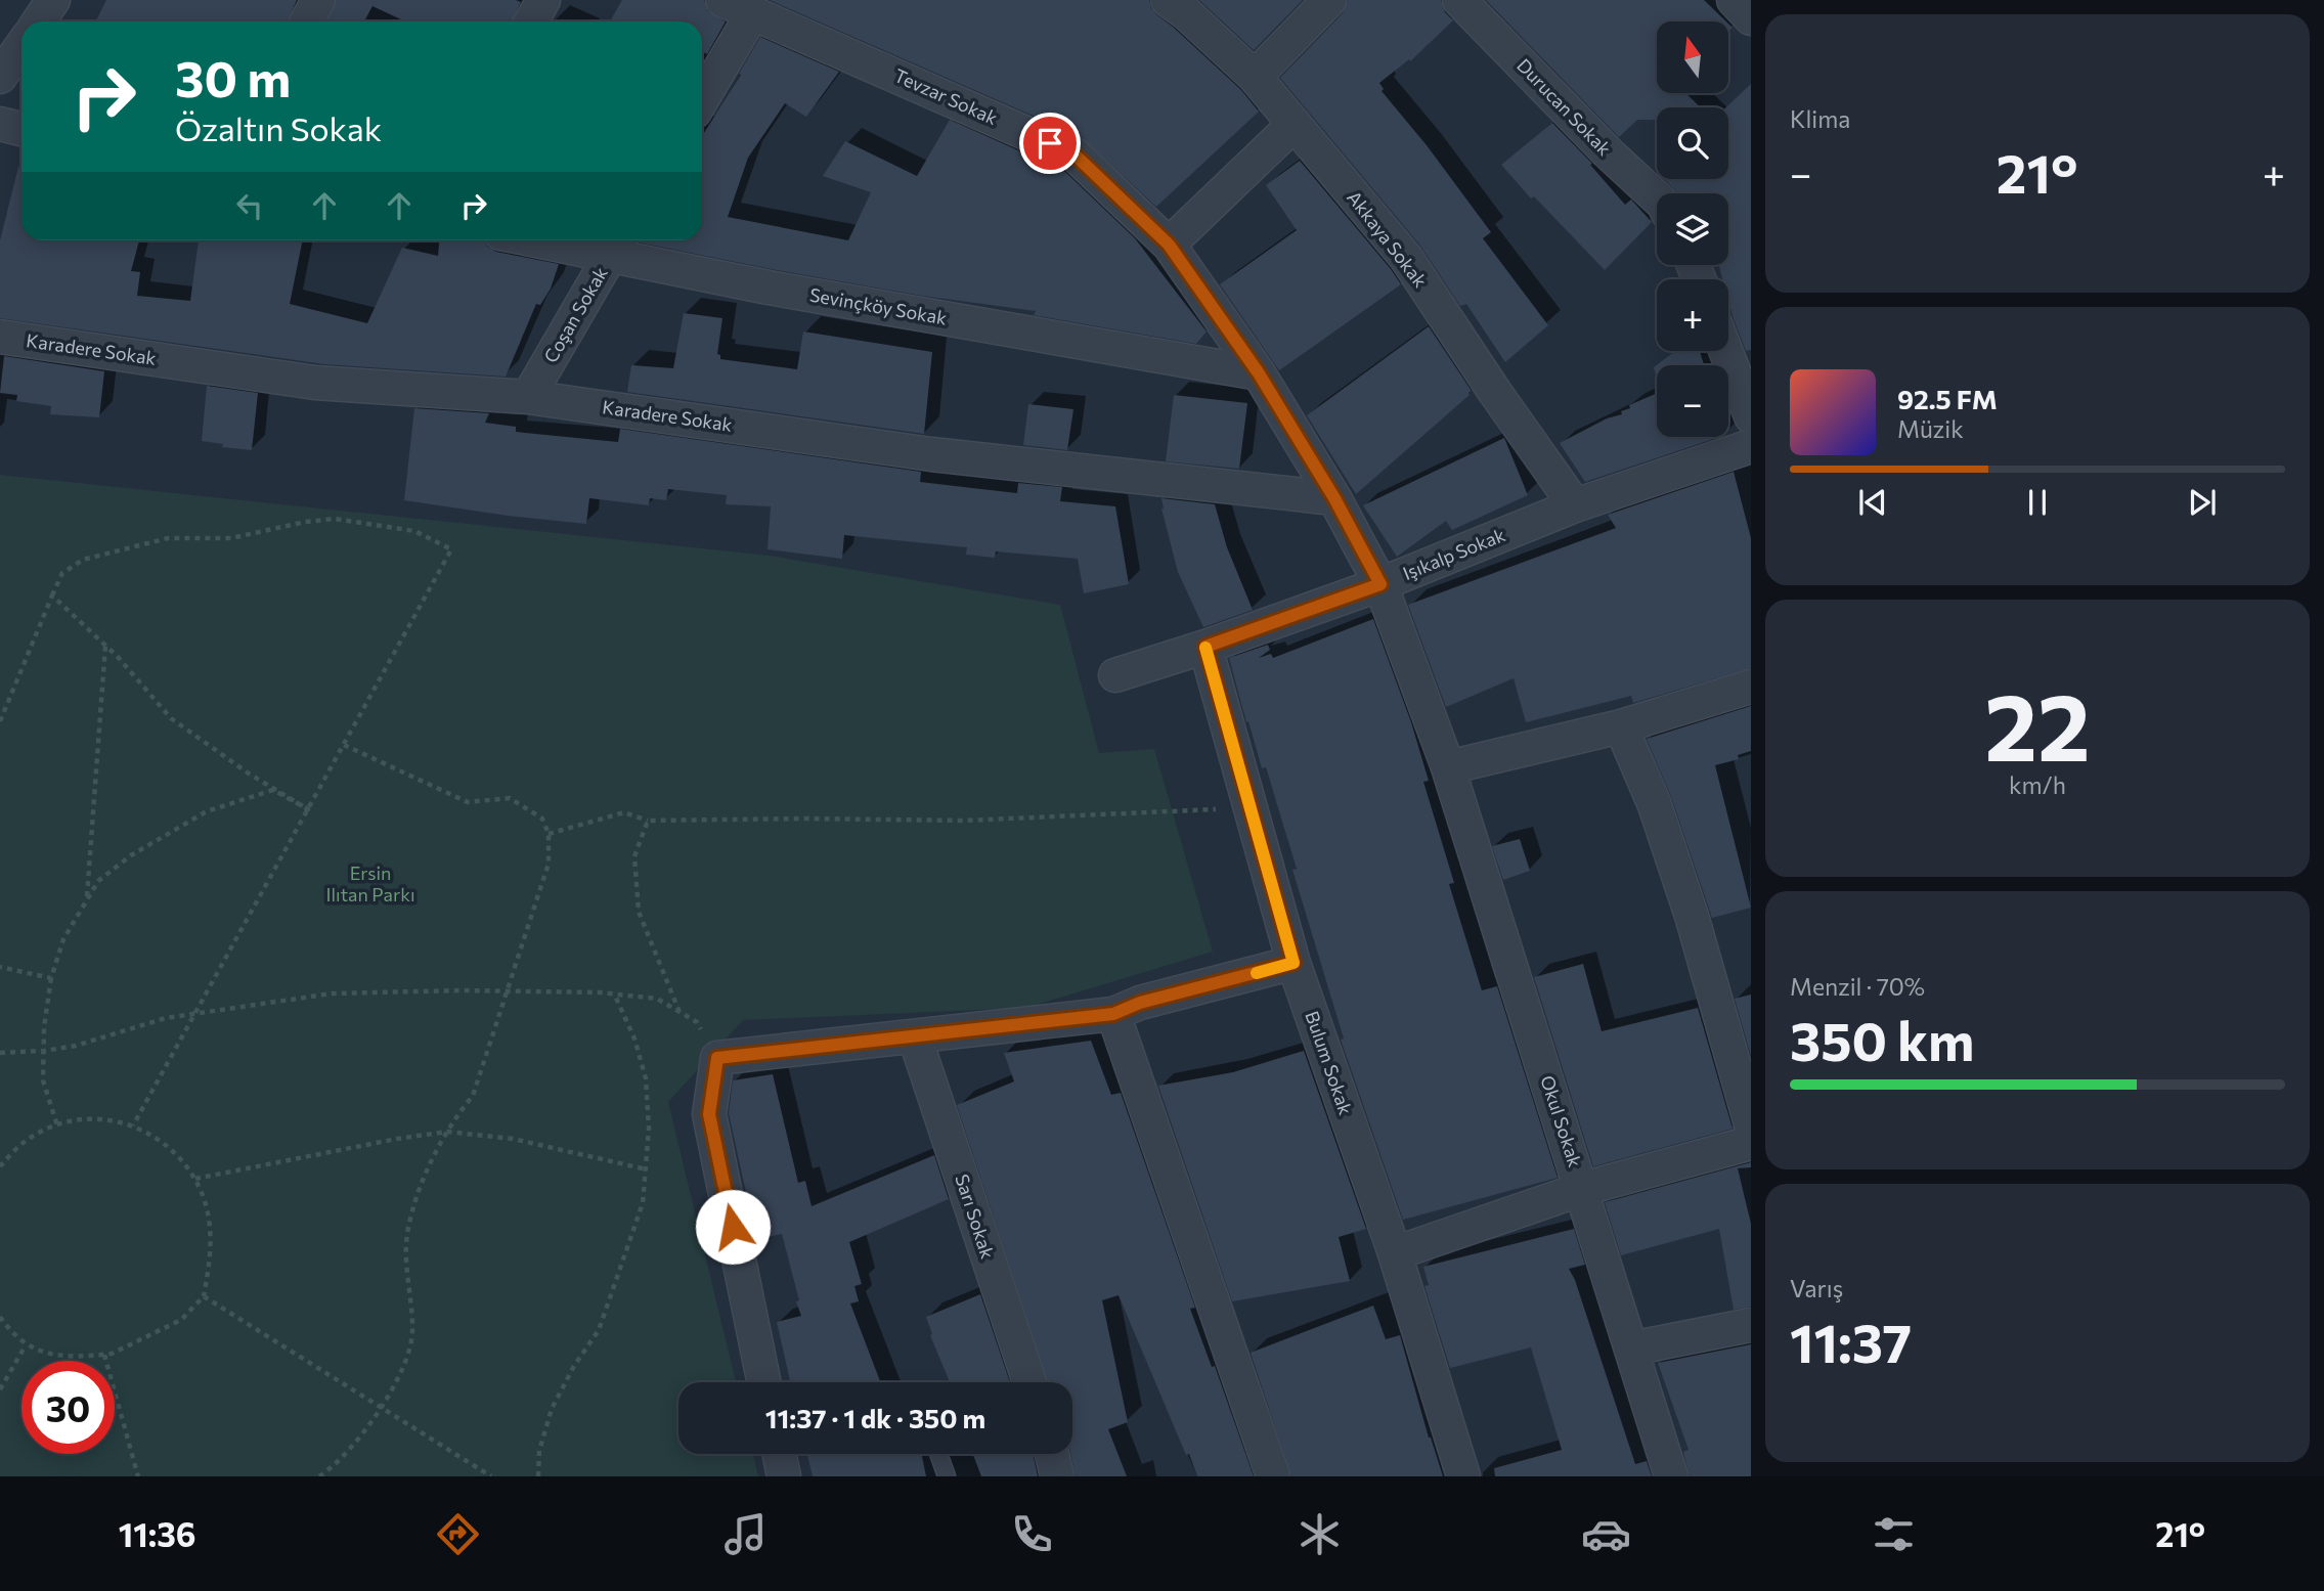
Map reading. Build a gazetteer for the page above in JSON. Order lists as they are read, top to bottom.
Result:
{
  "streets": {
    "street": [
      "Tevzar Sokak",
      "Durucan Sokak",
      "Akkaya Sokak",
      "Sevinçköy Sokak",
      "Coşan Sokak",
      "Karadere Sokak",
      "Işıkalp Sokak",
      "Bulum Sokak",
      "Okul Sokak",
      "Sarı Sokak"
    ]
  },
  "crossings": [
    ["Tevzar Sokak", "Sevinçköy Sokak"],
    ["Tevzar Sokak", "Karadere Sokak"],
    ["Tevzar Sokak", "Işıkalp Sokak"],
    ["Tevzar Sokak", "Okul Sokak"],
    ["Akkaya Sokak", "Işıkalp Sokak"],
    ["Sevinçköy Sokak", "Coşan Sokak"],
    ["Coşan Sokak", "Karadere Sokak"],
    ["Işıkalp Sokak", "Bulum Sokak"],
    ["Işıkalp Sokak", "Okul Sokak"]
  ],
  "parks": ["Ersin Ilıtan Parkı"],
  "north": "top",
  "page": {
    "tile": [
      "Klima",
      ["22", "km/h"],
      ["Menzil · 70%", "350 km"],
      ["Varış", "11:37"]
    ],
    "map_buttons": ["+", "−"],
    "turn": ["30 m", "Özaltın Sokak"],
    "heat": ["−", "21°", "+"],
    "song": ["92.5 FM", "Müzik"],
    "limit": "30",
    "trip": "11:37 · 1 dk · 350 m",
    "tabs": ["11:36", "21°"]
  }
}
